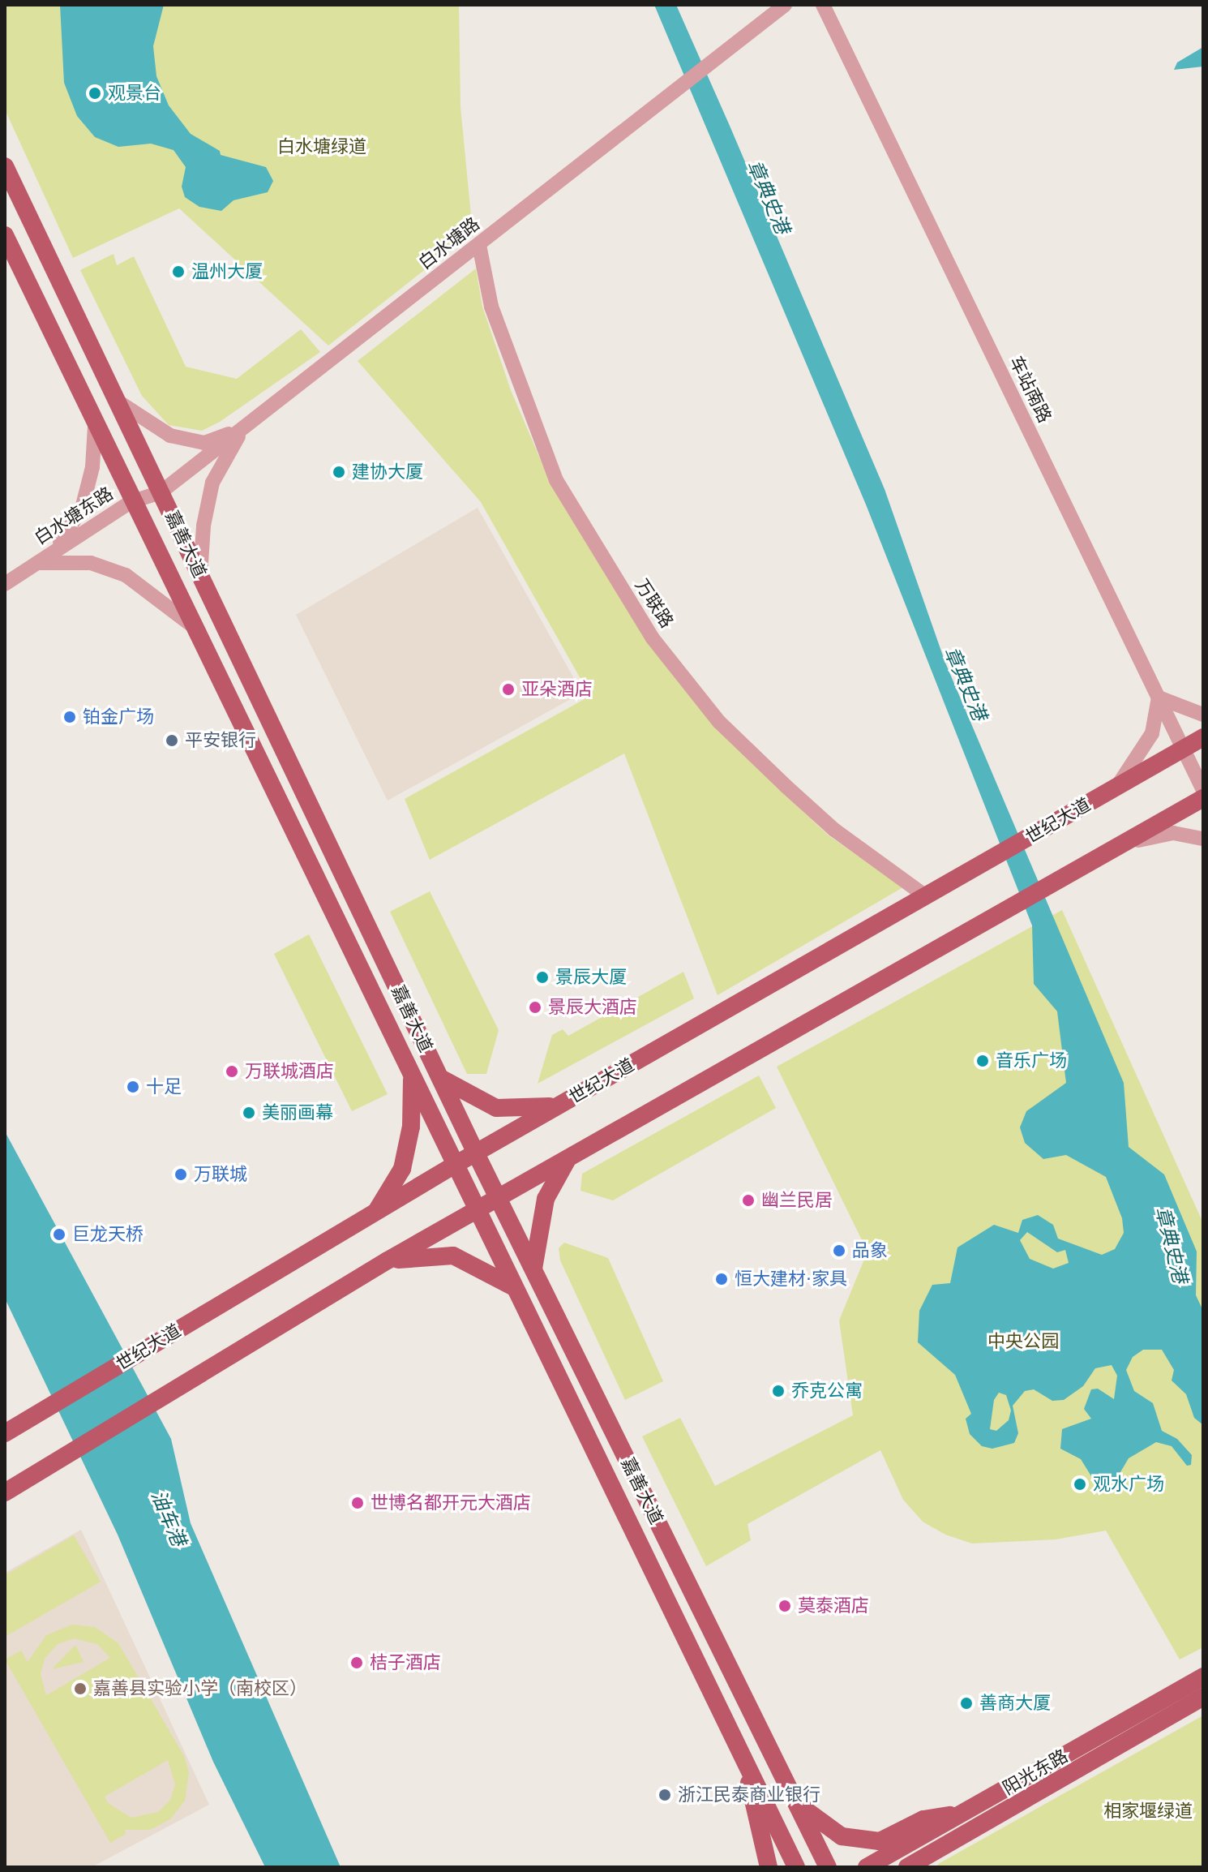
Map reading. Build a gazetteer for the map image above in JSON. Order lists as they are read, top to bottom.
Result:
{
  "streets": {
    "main road": ["嘉善大道", "世纪大道", "阳光东路"],
    "street": [
      "白水塘路",
      "车站南路",
      "白水塘东路",
      "万联路"
    ]
  },
  "crossings": [
    ["白水塘路", "白水塘东路"],
    ["白水塘路", "嘉善大道"],
    ["白水塘路", "万联路"],
    ["车站南路", "世纪大道"],
    ["白水塘东路", "嘉善大道"],
    ["嘉善大道", "世纪大道"],
    ["万联路", "世纪大道"]
  ],
  "water": ["章典史港", "油车港"],
  "parks": ["白水塘绿道", "中央公园", "相家堰绿道"],
  "places": [
    "观景台",
    "温州大厦",
    "建协大厦",
    "亚朵酒店",
    "铂金广场",
    "平安银行",
    "景辰大厦",
    "景辰大酒店",
    "音乐广场",
    "万联城酒店",
    "十足",
    "美丽画幕",
    "万联城",
    "幽兰民居",
    "巨龙天桥",
    "品象",
    "恒大建材·家具",
    "乔克公寓",
    "观水广场",
    "世博名都开元大酒店",
    "莫泰酒店",
    "桔子酒店",
    "嘉善县实验小学（南校区）",
    "善商大厦",
    "浙江民泰商业银行"
  ]
}
